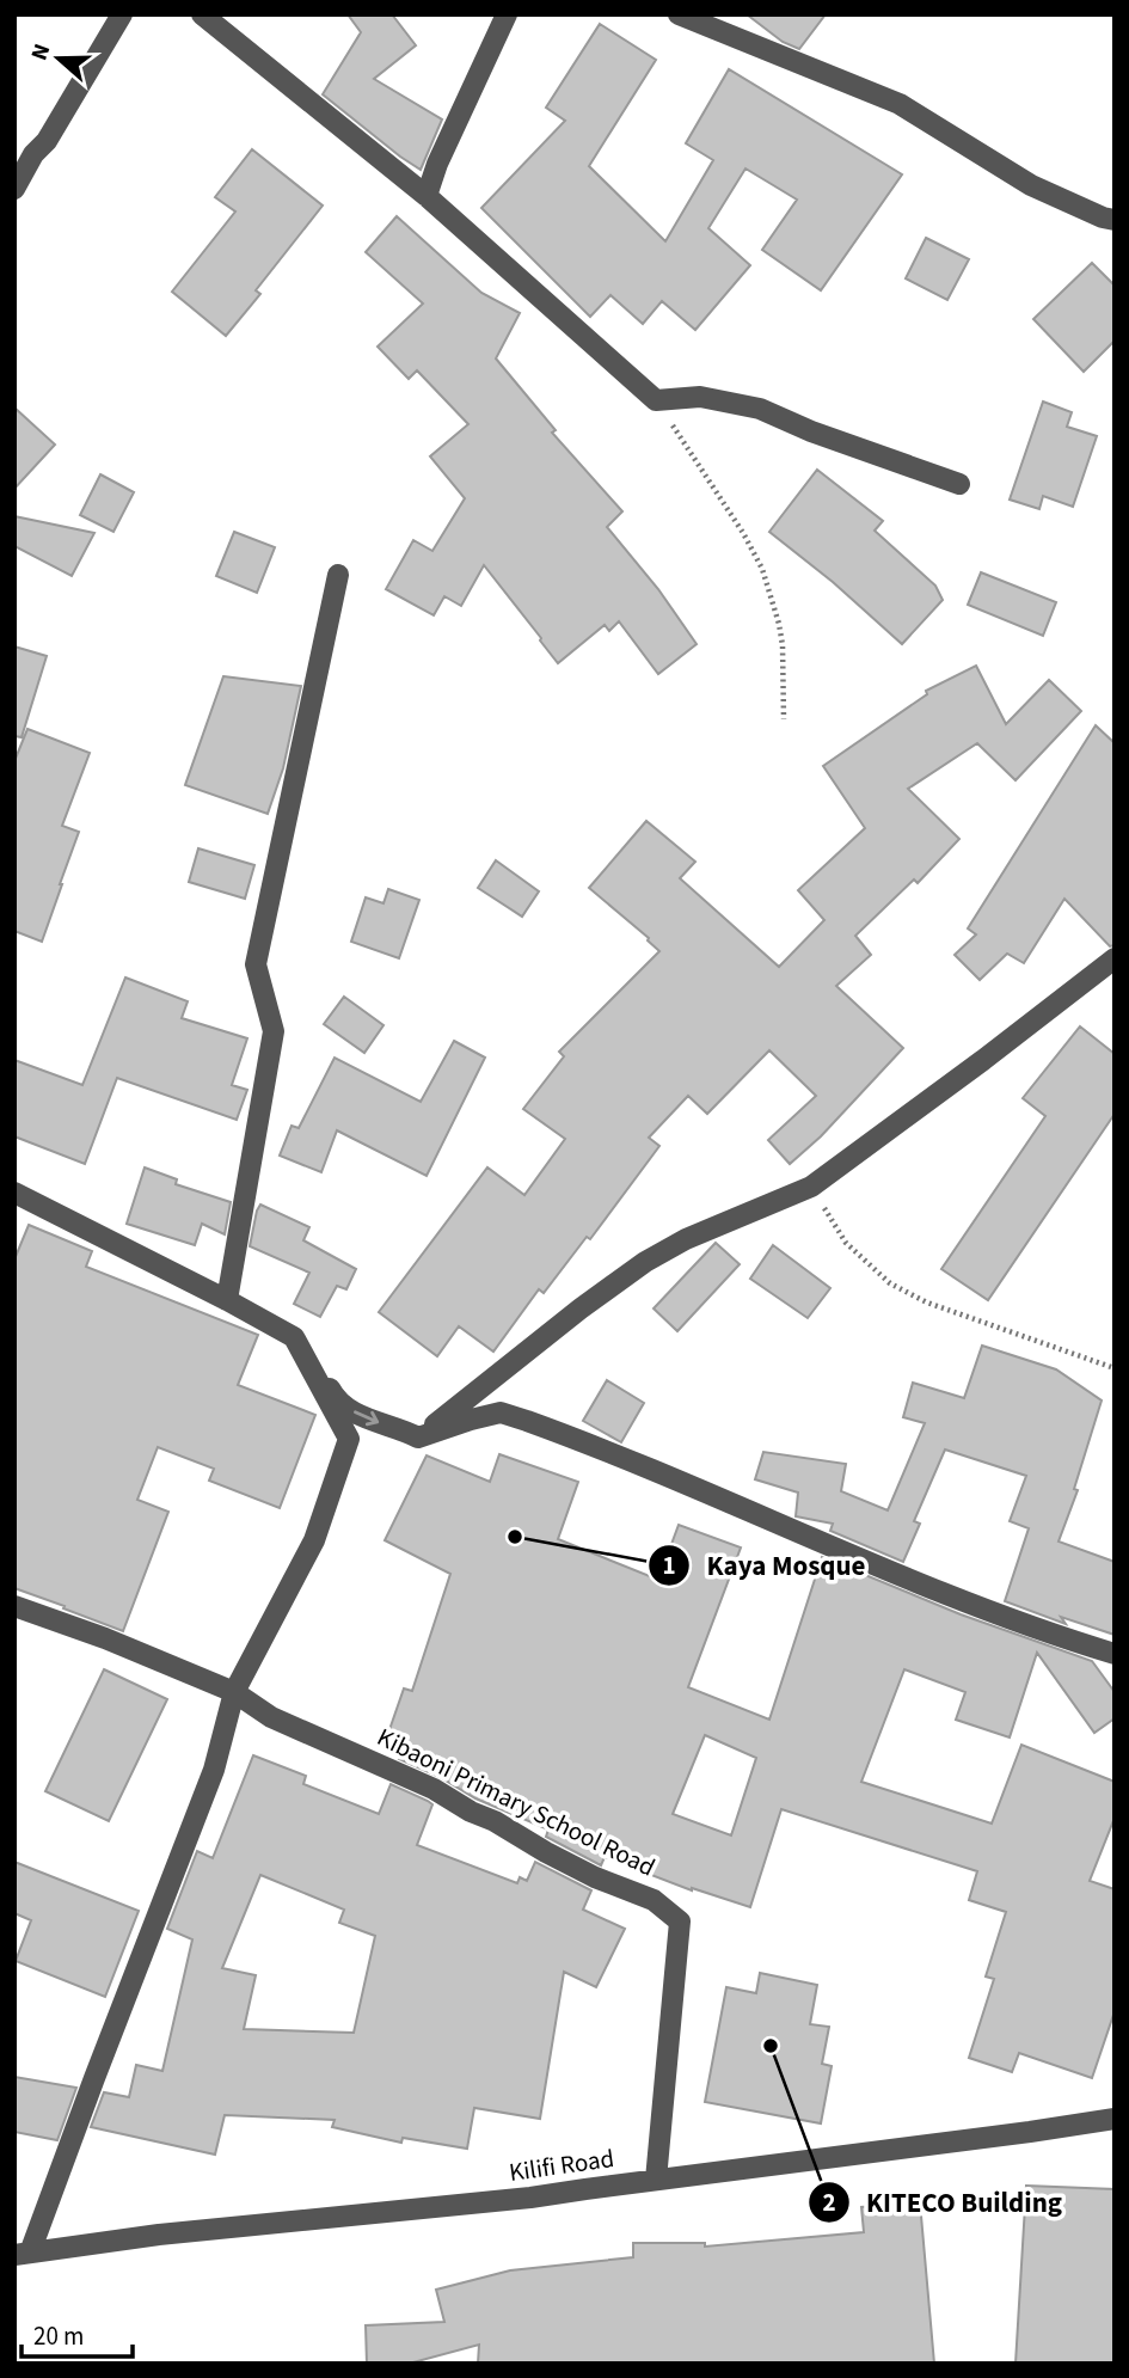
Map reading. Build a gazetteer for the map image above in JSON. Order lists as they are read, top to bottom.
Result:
{
  "streets": {
    "street": ["Kibaoni Primary School Road", "Kilifi Road"]
  },
  "crossings": [
    ["Kibaoni Primary School Road", "Kilifi Road"]
  ],
  "places": ["Kaya Mosque", "KITECO Building"],
  "scale_bar": "20 m",
  "north": "left"
}
